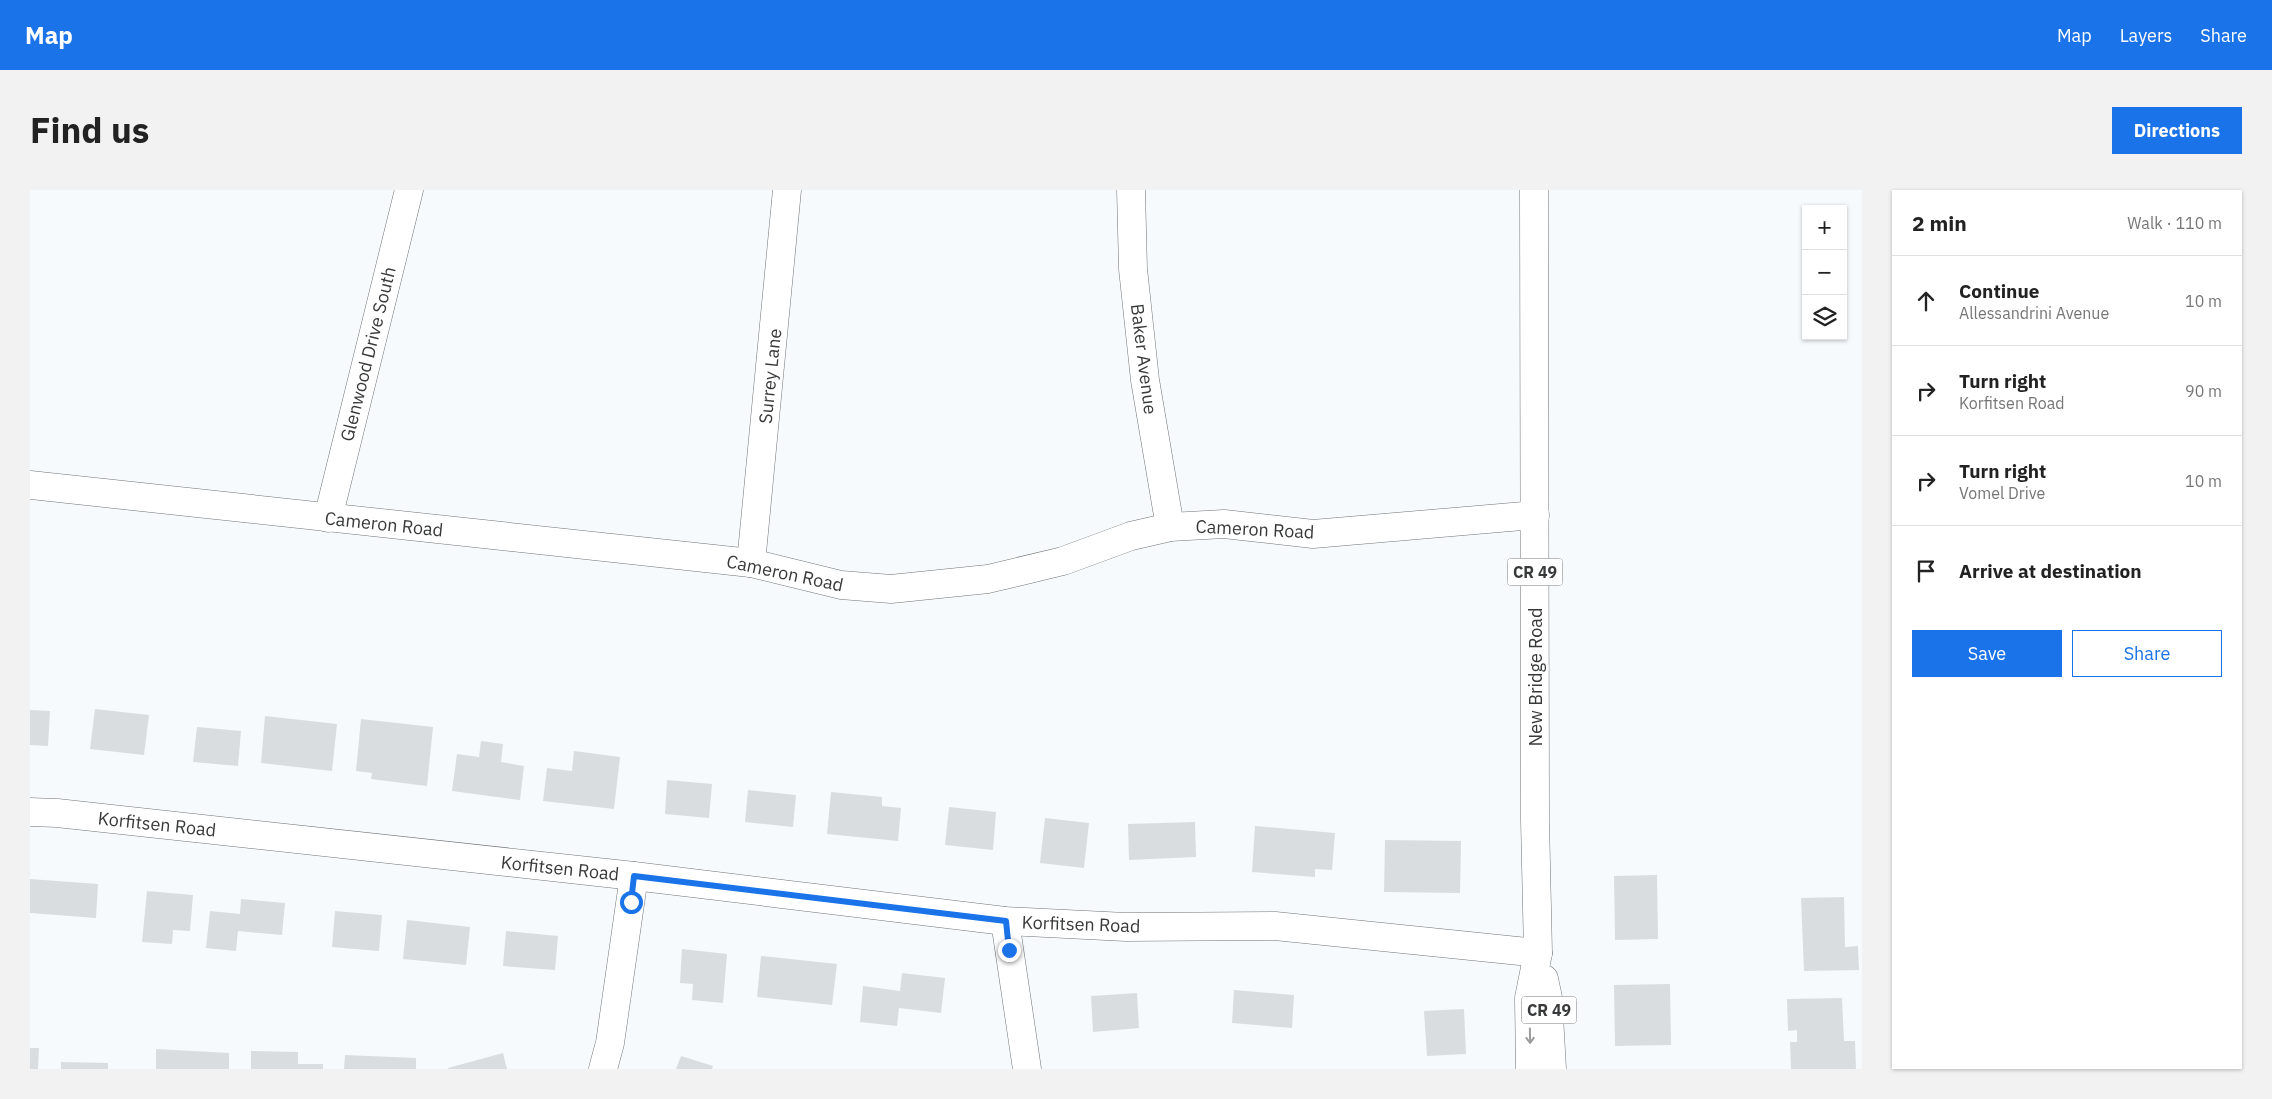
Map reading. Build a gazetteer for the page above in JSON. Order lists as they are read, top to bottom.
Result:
{
  "streets": {
    "street": [
      "Glenwood Drive South",
      "Baker Avenue",
      "Surrey Lane",
      "Cameron Road",
      "CR 49",
      "New Bridge Road",
      "Korfitsen Road"
    ]
  },
  "crossings": [
    ["Glenwood Drive South", "Cameron Road"],
    ["Baker Avenue", "Cameron Road"],
    ["Surrey Lane", "Cameron Road"],
    ["Cameron Road", "New Bridge Road"],
    ["New Bridge Road", "Korfitsen Road"]
  ],
  "page": {
    "header": "Map",
    "nav": ["Map", "Layers", "Share"],
    "title": "Find us",
    "buttons": [
      "Directions",
      ["Save", "Share"]
    ],
    "heading": ["2 min", "Walk · 110 m"],
    "map_buttons": ["+", "−"],
    "list": [
      ["Continue", "Allessandrini Avenue", "10 m"],
      ["Turn right", "Korfitsen Road", "90 m"],
      ["Turn right", "Vomel Drive", "10 m"],
      "Arrive at destination"
    ]
  }
}
